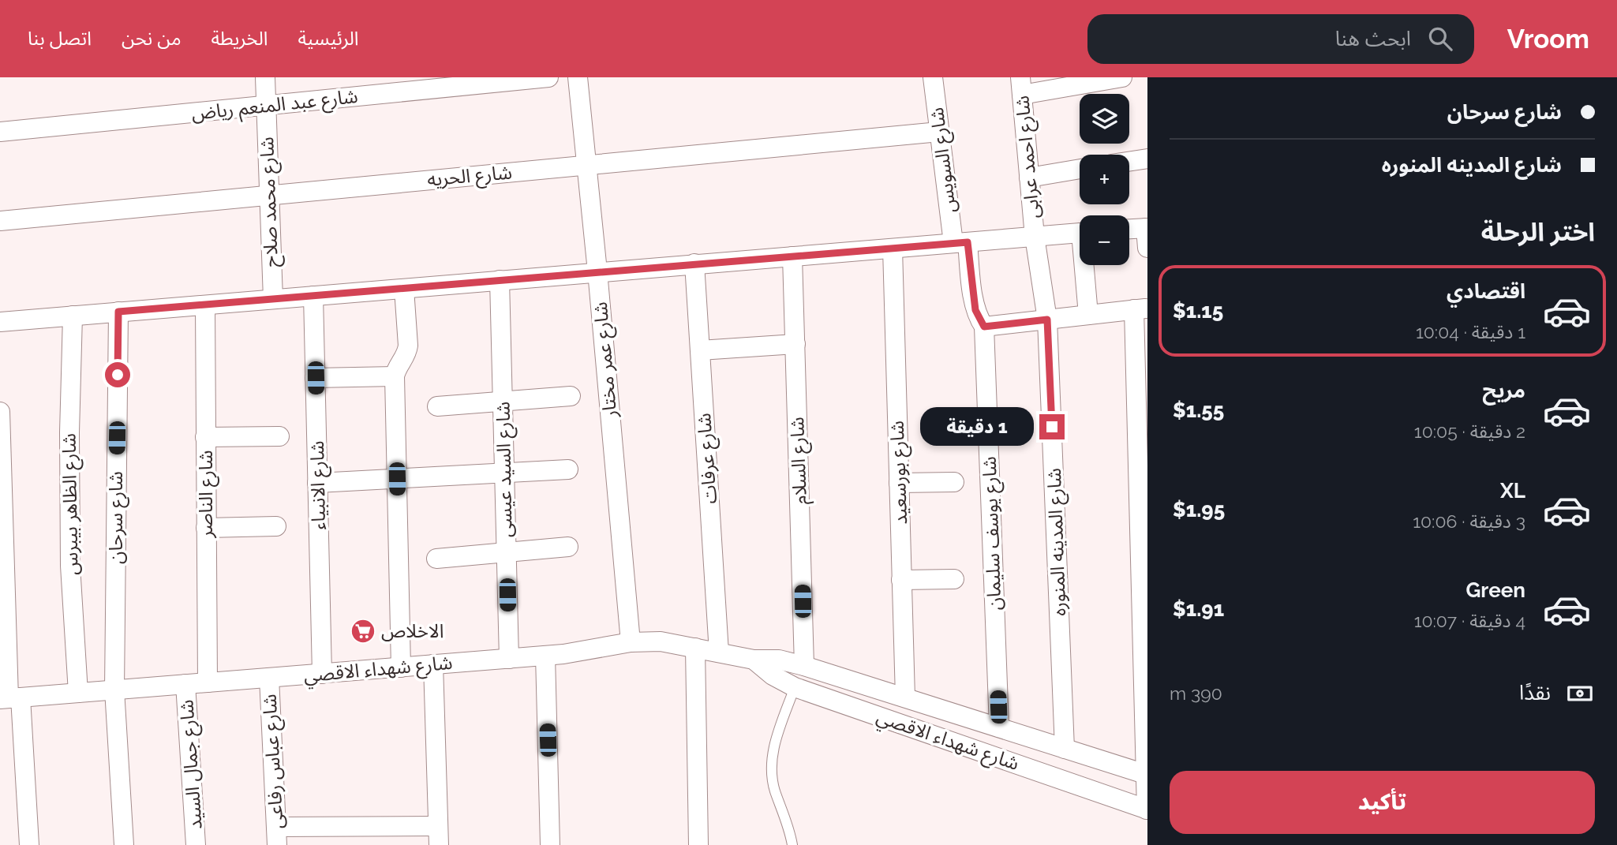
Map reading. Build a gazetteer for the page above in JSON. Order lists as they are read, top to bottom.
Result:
{
  "streets": {
    "street": [
      "شارع عبد المنعم رياض",
      "شارع احمد عرابى",
      "شارع السويس",
      "شارع الحريه",
      "شارع محمد صلاح",
      "شارع عمر مختار",
      "شارع عرفات",
      "شارع السلام",
      "شارع السيد عيسى",
      "شارع بورسعيد",
      "شارع الانبياء",
      "شارع الناصر",
      "شارع الظاهر بيبرس",
      "شارع سرحان",
      "شارع يوسف سليمان",
      "شارع المدينه المنوره",
      "شارع شهداء الاقصي",
      "شارع عباس رفاعى",
      "شارع جمال السيد"
    ]
  },
  "crossings": [
    ["شارع عبد المنعم رياض", "شارع محمد صلاح"],
    ["شارع احمد عرابى", "شارع المدينه المنوره"],
    ["شارع السويس", "شارع الحريه"],
    ["شارع السويس", "شارع يوسف سليمان"],
    ["شارع الحريه", "شارع محمد صلاح"],
    ["شارع الحريه", "شارع عمر مختار"],
    ["شارع عمر مختار", "شارع شهداء الاقصي"],
    ["شارع عرفات", "شارع شهداء الاقصي"],
    ["شارع السلام", "شارع شهداء الاقصي"],
    ["شارع السيد عيسى", "شارع شهداء الاقصي"],
    ["شارع بورسعيد", "شارع شهداء الاقصي"],
    ["شارع الانبياء", "شارع شهداء الاقصي"],
    ["شارع الناصر", "شارع شهداء الاقصي"],
    ["شارع الظاهر بيبرس", "شارع شهداء الاقصي"],
    ["شارع سرحان", "شارع شهداء الاقصي"],
    ["شارع يوسف سليمان", "شارع شهداء الاقصي"],
    ["شارع المدينه المنوره", "شارع شهداء الاقصي"],
    ["شارع شهداء الاقصي", "شارع عباس رفاعى"],
    ["شارع شهداء الاقصي", "شارع جمال السيد"]
  ],
  "places": {
    "supermarket": ["الاخلاص"]
  },
  "page": {
    "header": "Vroom",
    "search": "ابحث هنا",
    "nav": [
      "الرئيسية",
      "الخريطة",
      "من نحن",
      "اتصل بنا"
    ],
    "banner": ["شارع سرحان", "شارع المدينه المنوره"],
    "map_buttons": ["+", "−"],
    "heading": "اختر الرحلة",
    "list": [
      {
        "name": "اقتصادي",
        "note": "1 دقيقة · 10:04",
        "value": "$1.15"
      },
      {
        "name": "مريح",
        "note": "2 دقيقة · 10:05",
        "value": "$1.55"
      },
      {
        "name": "XL",
        "note": "3 دقيقة · 10:06",
        "value": "$1.95"
      },
      {
        "name": "Green",
        "note": "4 دقيقة · 10:07",
        "value": "$1.91"
      }
    ],
    "bubble": "1 دقيقة",
    "pay": ["نقدًا", "390 m"],
    "buttons": "تأكيد"
  }
}
